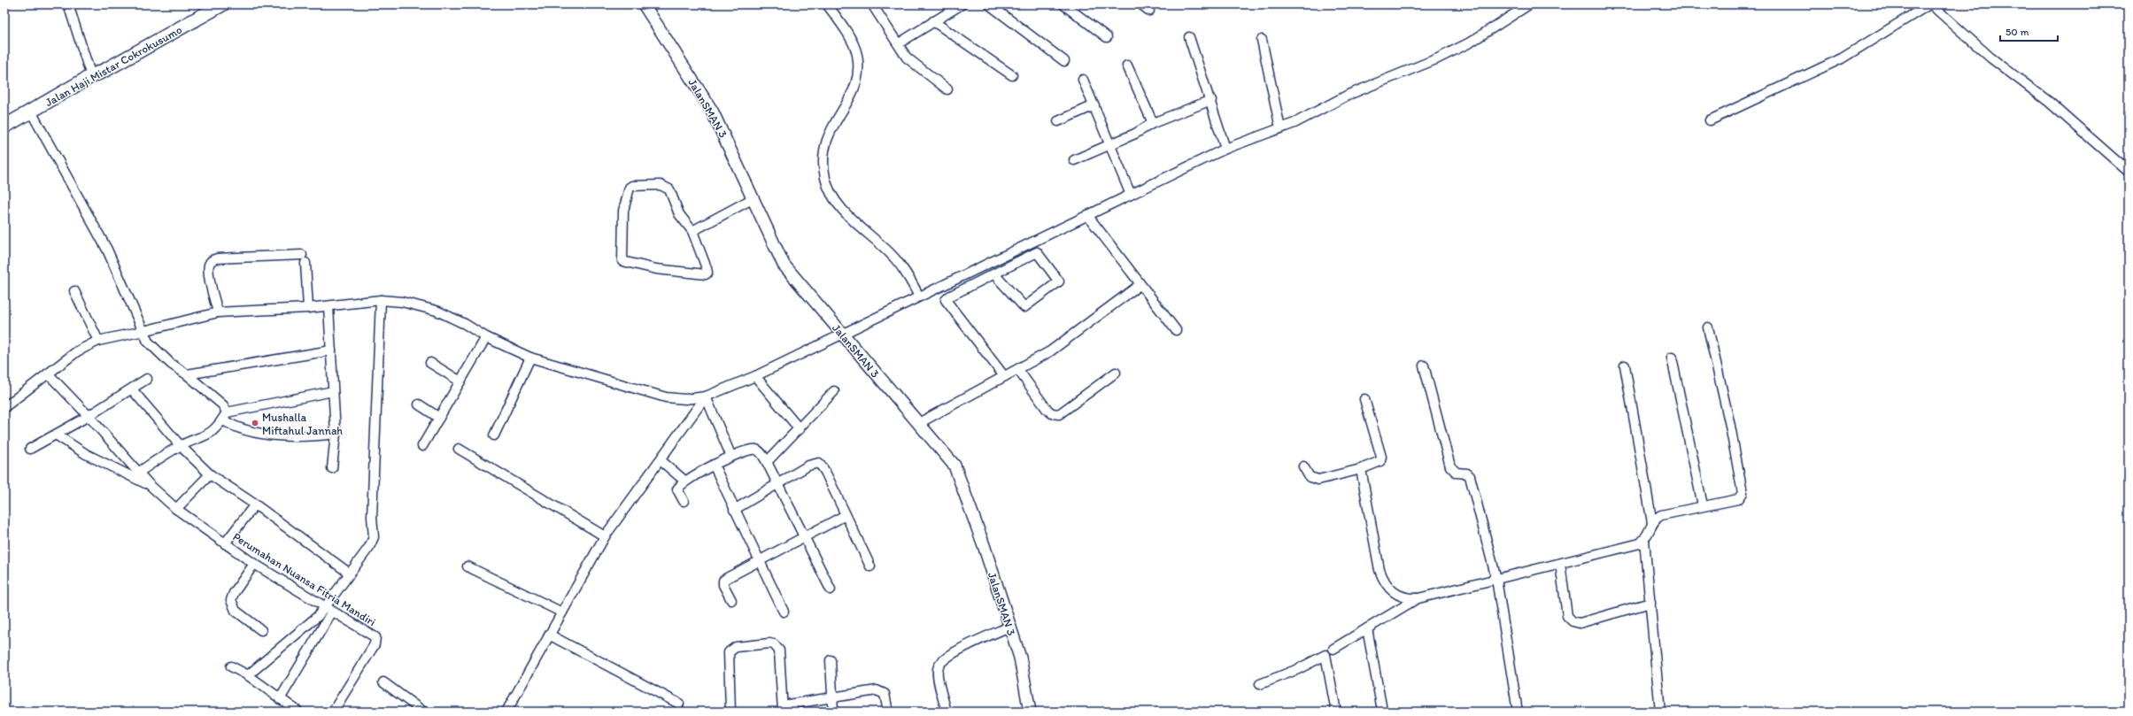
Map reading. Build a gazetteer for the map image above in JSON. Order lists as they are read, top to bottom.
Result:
{
  "streets": {
    "main road": ["Jalan Haji Mistar Cokrokusumo"],
    "street": ["JalanSMAN 3", "Perumahan Nuansa Fitria Mandiri"]
  },
  "places": ["Mushalla Miftahul Jannah"],
  "scale_bar": "50 m"
}
